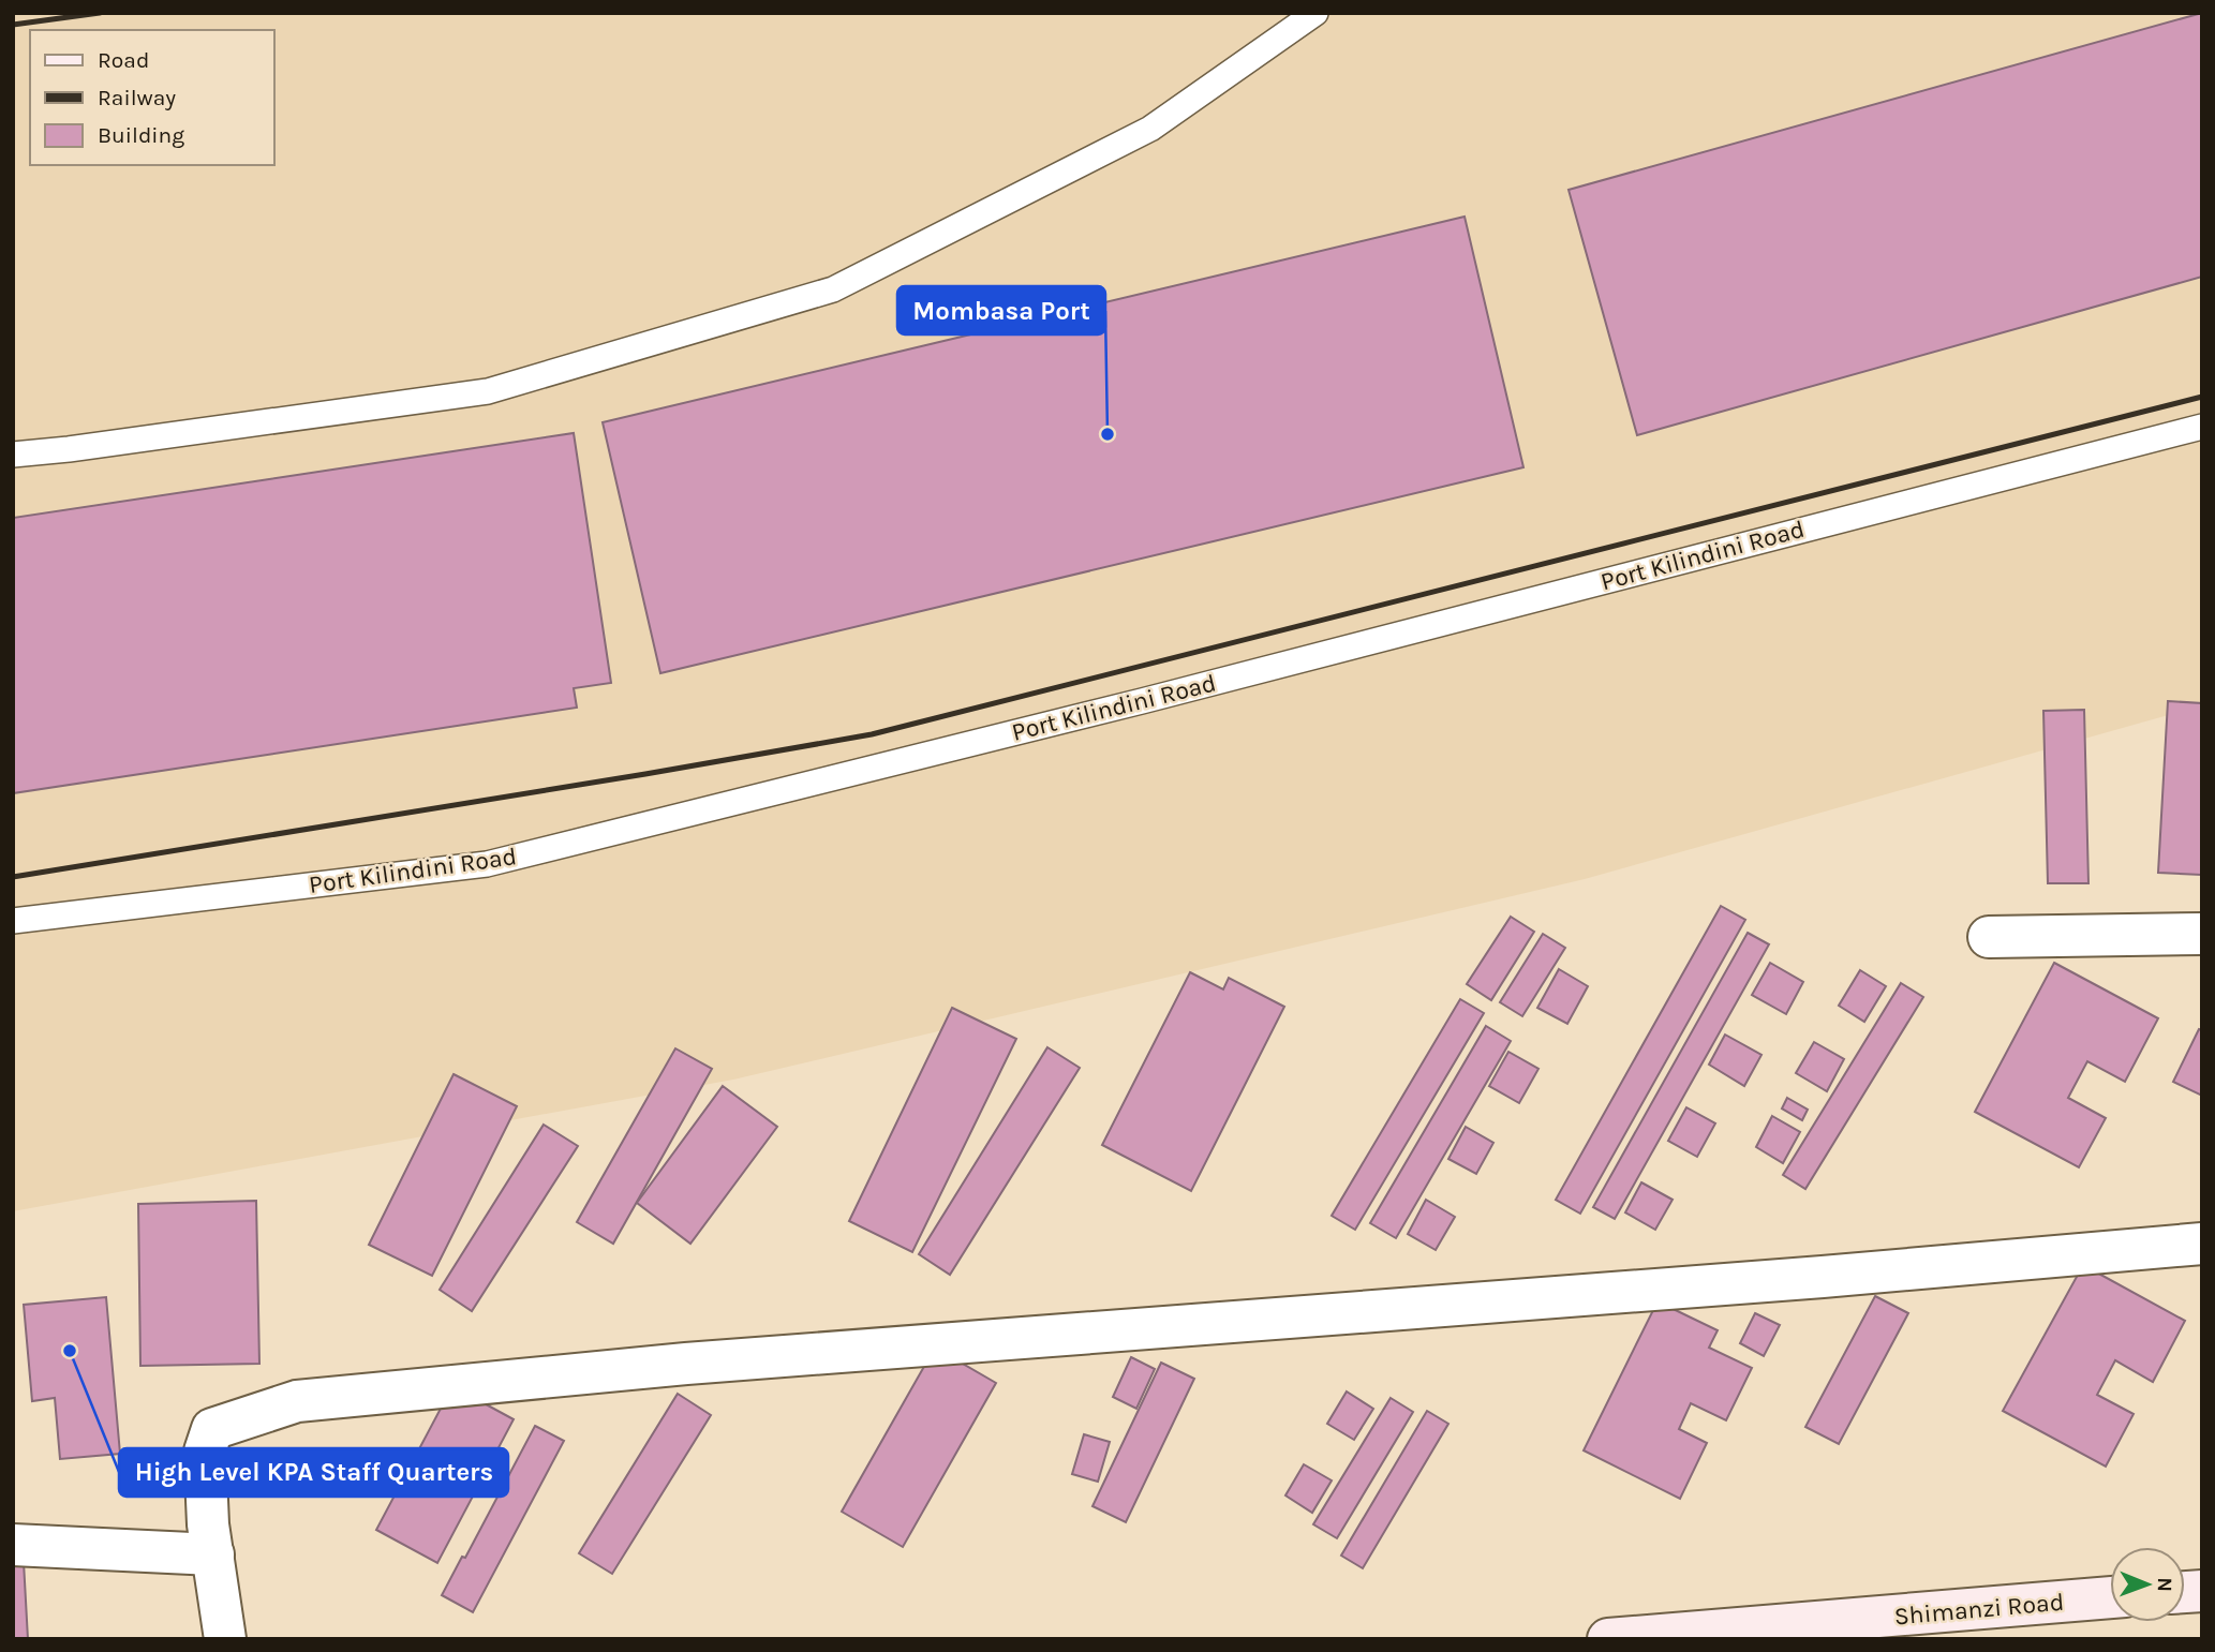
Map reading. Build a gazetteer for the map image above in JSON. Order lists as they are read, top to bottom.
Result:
{
  "streets": {
    "main road": ["Shimanzi Road"],
    "lane": ["Port Kilindini Road"]
  },
  "places": ["Mombasa Port", "High Level KPA Staff Quarters"],
  "legend": ["Road", "Railway", "Building"],
  "north": "right"
}
